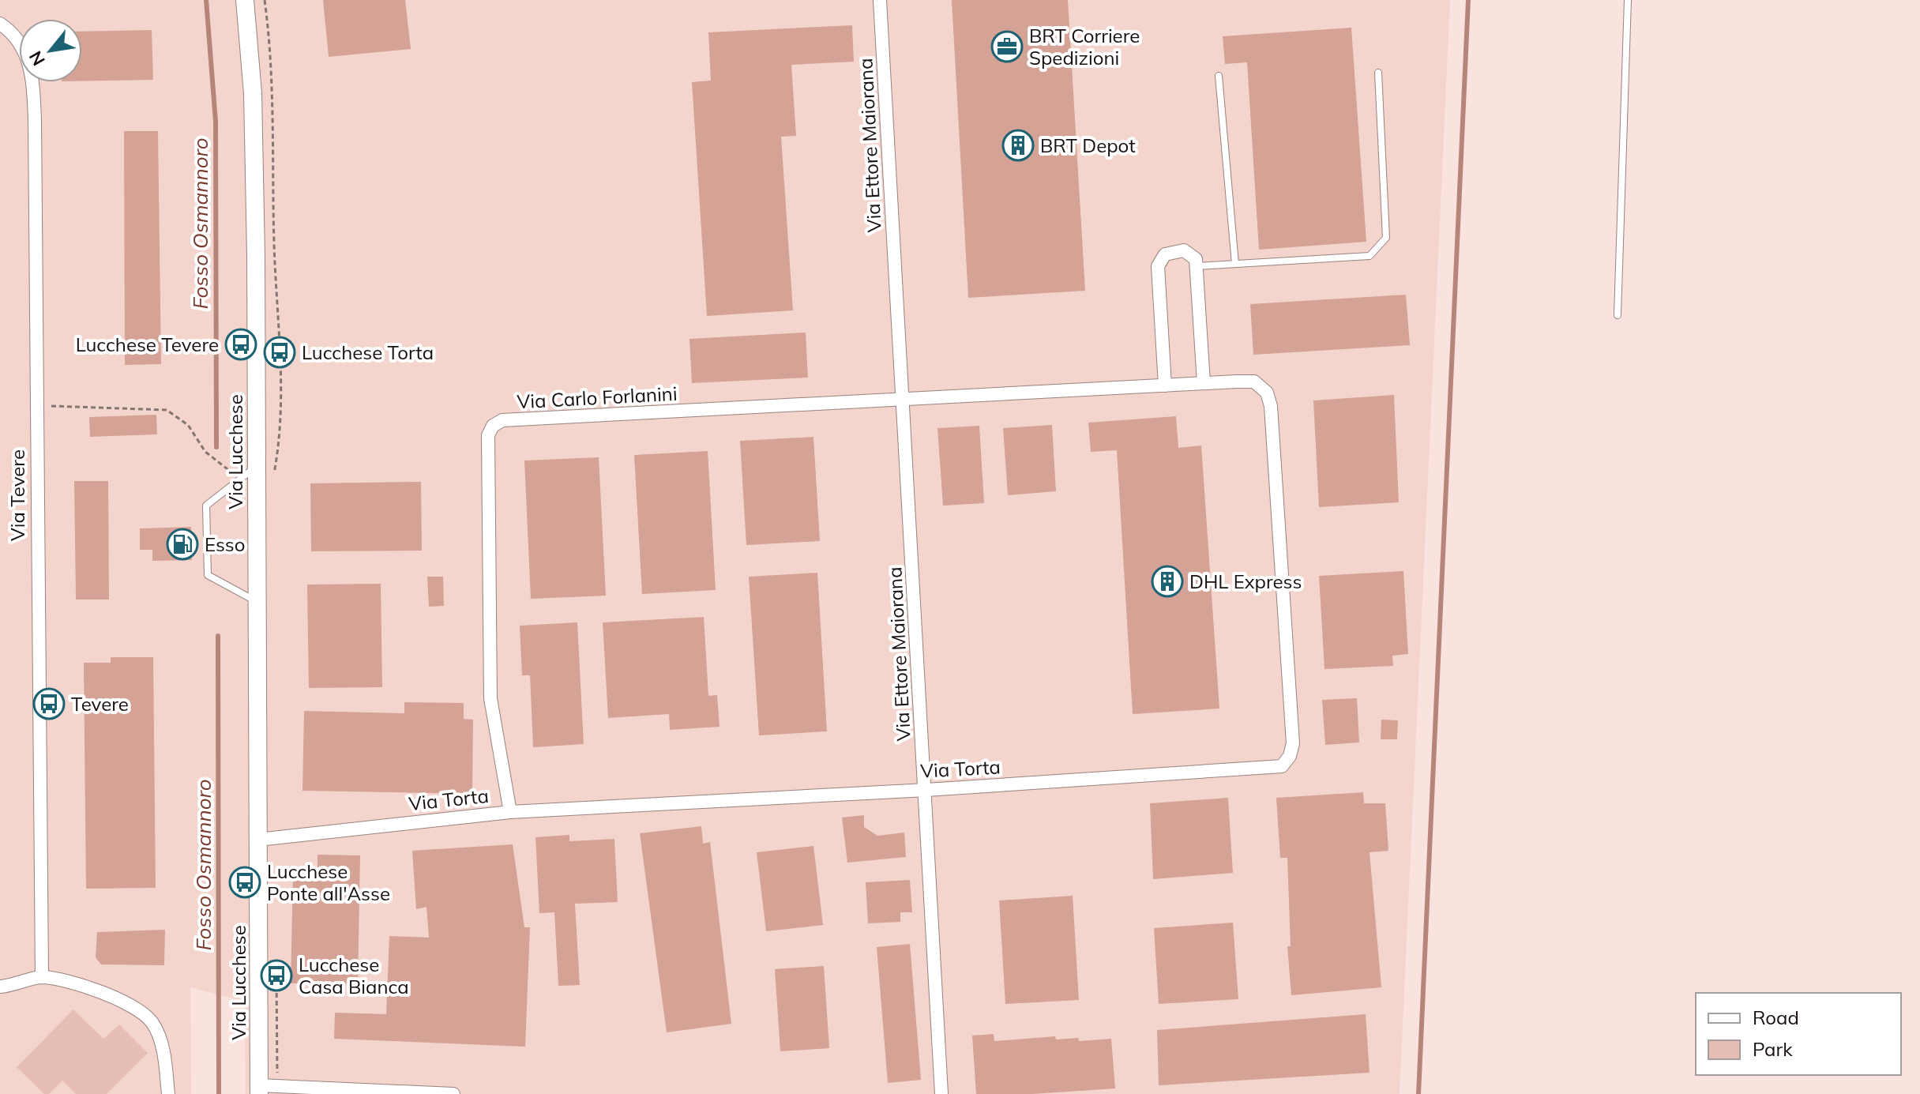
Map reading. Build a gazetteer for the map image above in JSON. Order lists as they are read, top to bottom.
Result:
{
  "streets": {
    "main road": ["Via Lucchese"],
    "street": [
      "Via Ettore Maiorana",
      "Via Carlo Forlanini",
      "Via Tevere",
      "Via Torta"
    ]
  },
  "crossings": [
    ["Via Ettore Maiorana", "Via Carlo Forlanini"],
    ["Via Ettore Maiorana", "Via Torta"],
    ["Via Carlo Forlanini", "Via Torta"],
    ["Via Lucchese", "Via Torta"]
  ],
  "water": ["Fosso Osmannoro"],
  "places": {
    "office": ["BRT Corriere Spedizioni"],
    "building": ["BRT Depot", "DHL Express"],
    "bus stop": [
      "Lucchese Tevere",
      "Lucchese Torta",
      "Tevere",
      "Lucchese Ponte all'Asse",
      "Lucchese Casa Bianca"
    ],
    "fuel station": ["Esso"]
  },
  "legend": ["Road", "Park"],
  "north": "bottom left"
}
